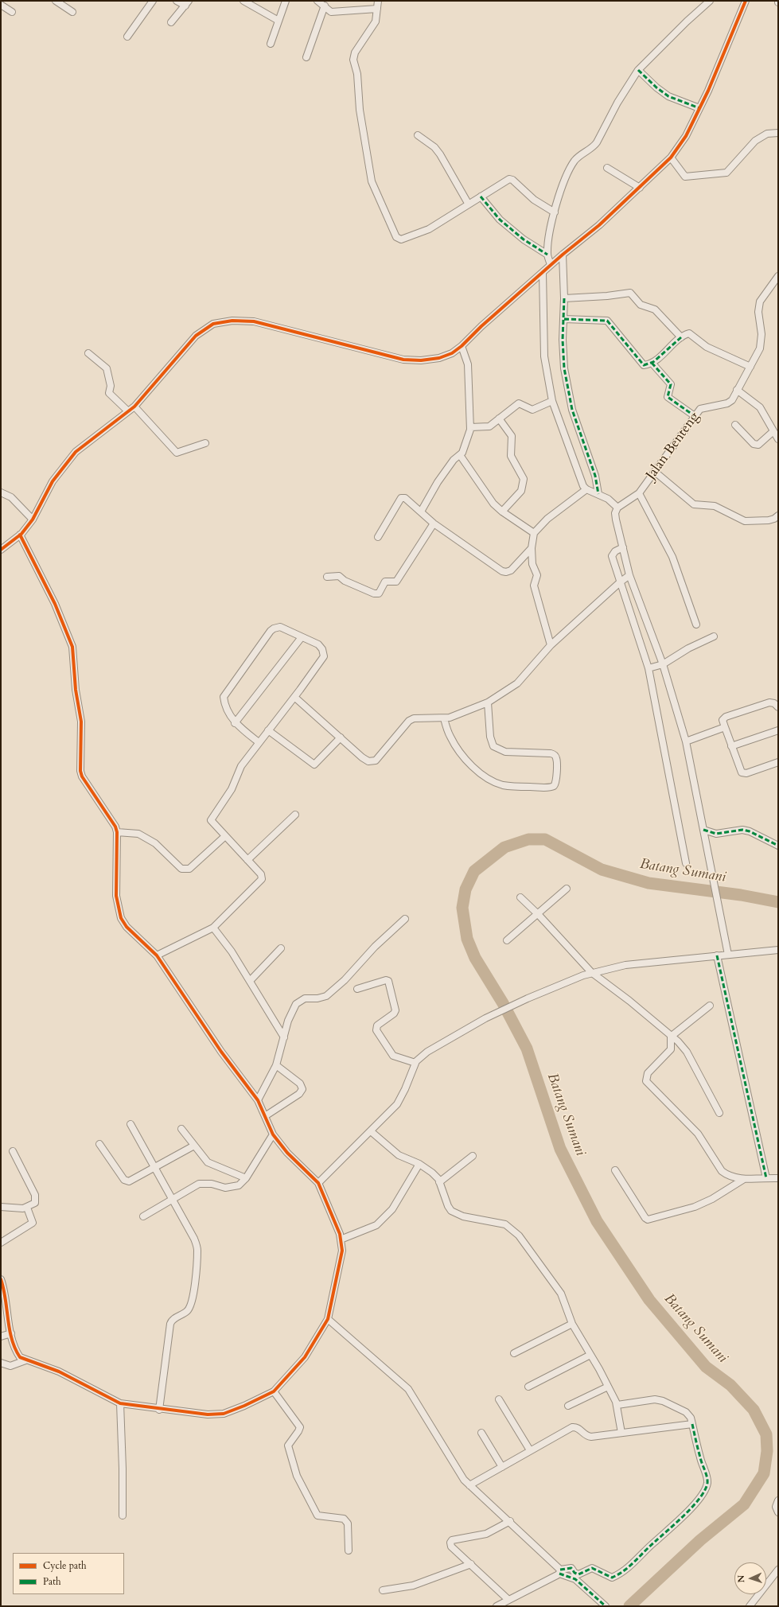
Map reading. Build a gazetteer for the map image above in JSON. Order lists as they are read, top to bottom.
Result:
{
  "streets": {
    "street": ["Jalan Benteng"]
  },
  "water": ["Batang Sumani"],
  "legend": ["Cycle path", "Path"],
  "north": "left"
}
